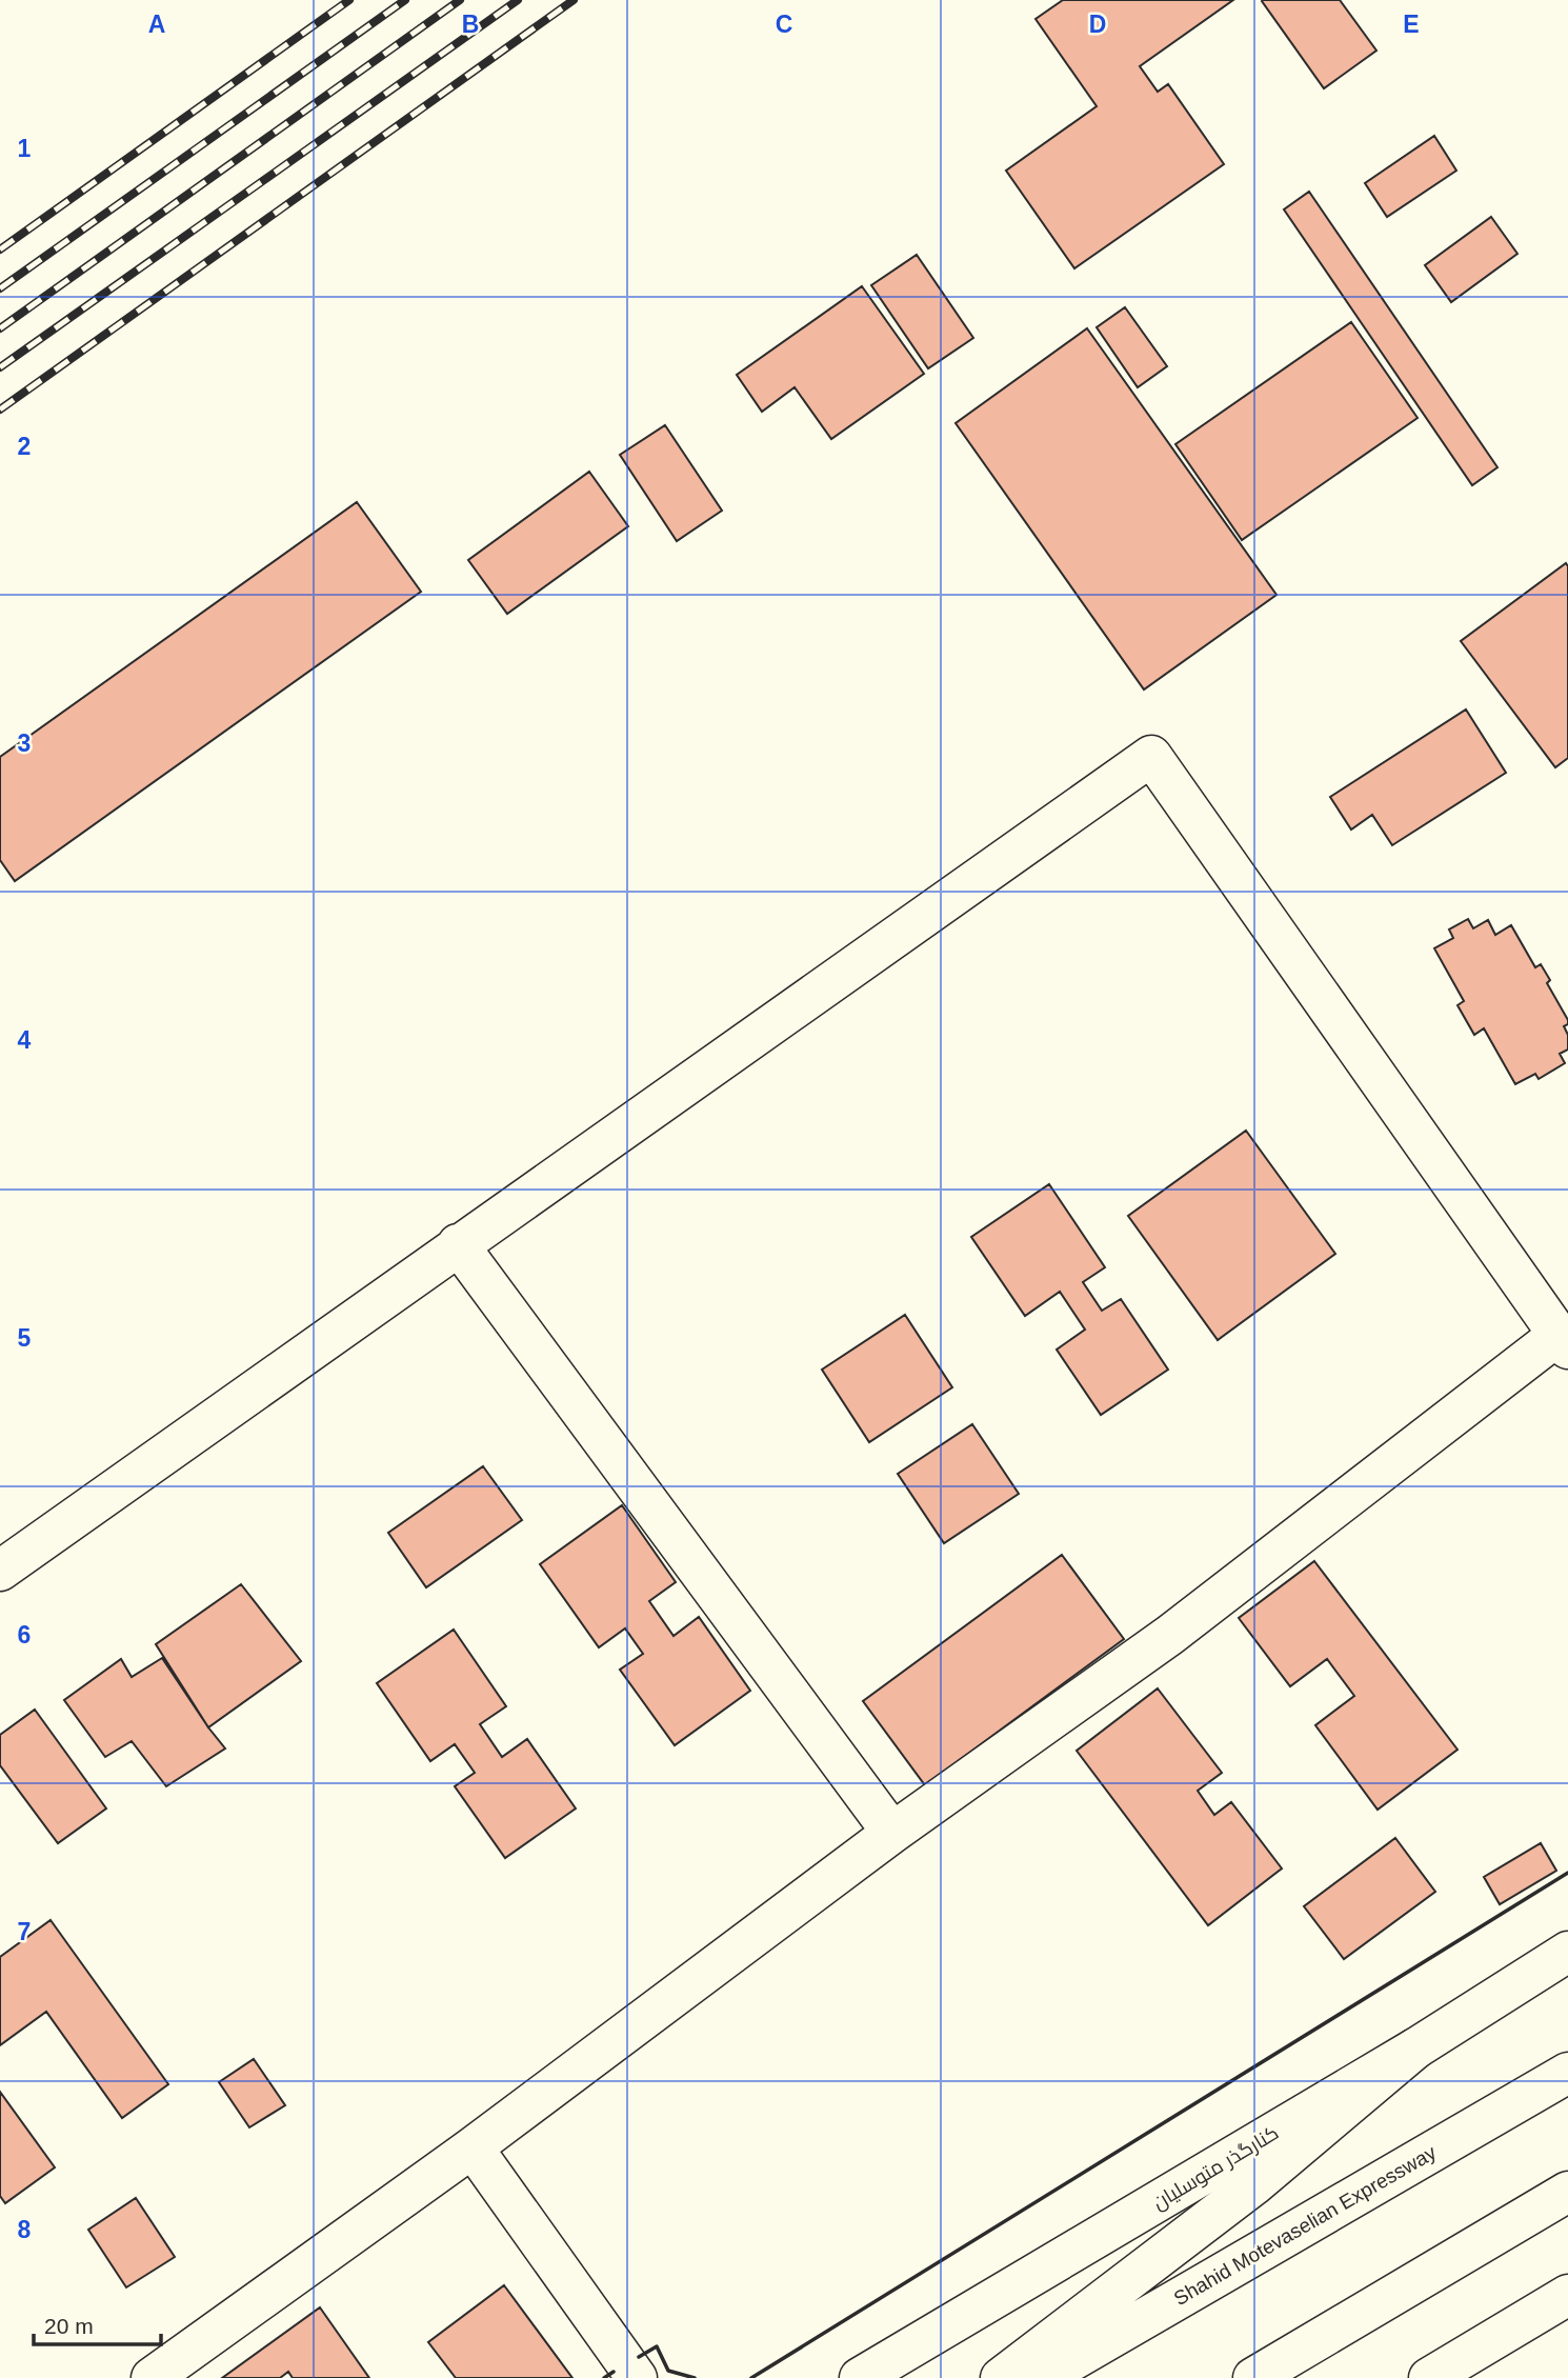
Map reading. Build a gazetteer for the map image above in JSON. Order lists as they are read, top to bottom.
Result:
{
  "streets": {
    "main road": ["کنارگذر متوسلیان", "Shahid Motevaselian Expressway"]
  },
  "scale_bar": "20 m",
  "grid": {
    "columns": [
      "A",
      "B",
      "C",
      "D",
      "E"
    ],
    "rows": [
      "1",
      "2",
      "3",
      "4",
      "5",
      "6",
      "7",
      "8"
    ]
  }
}
